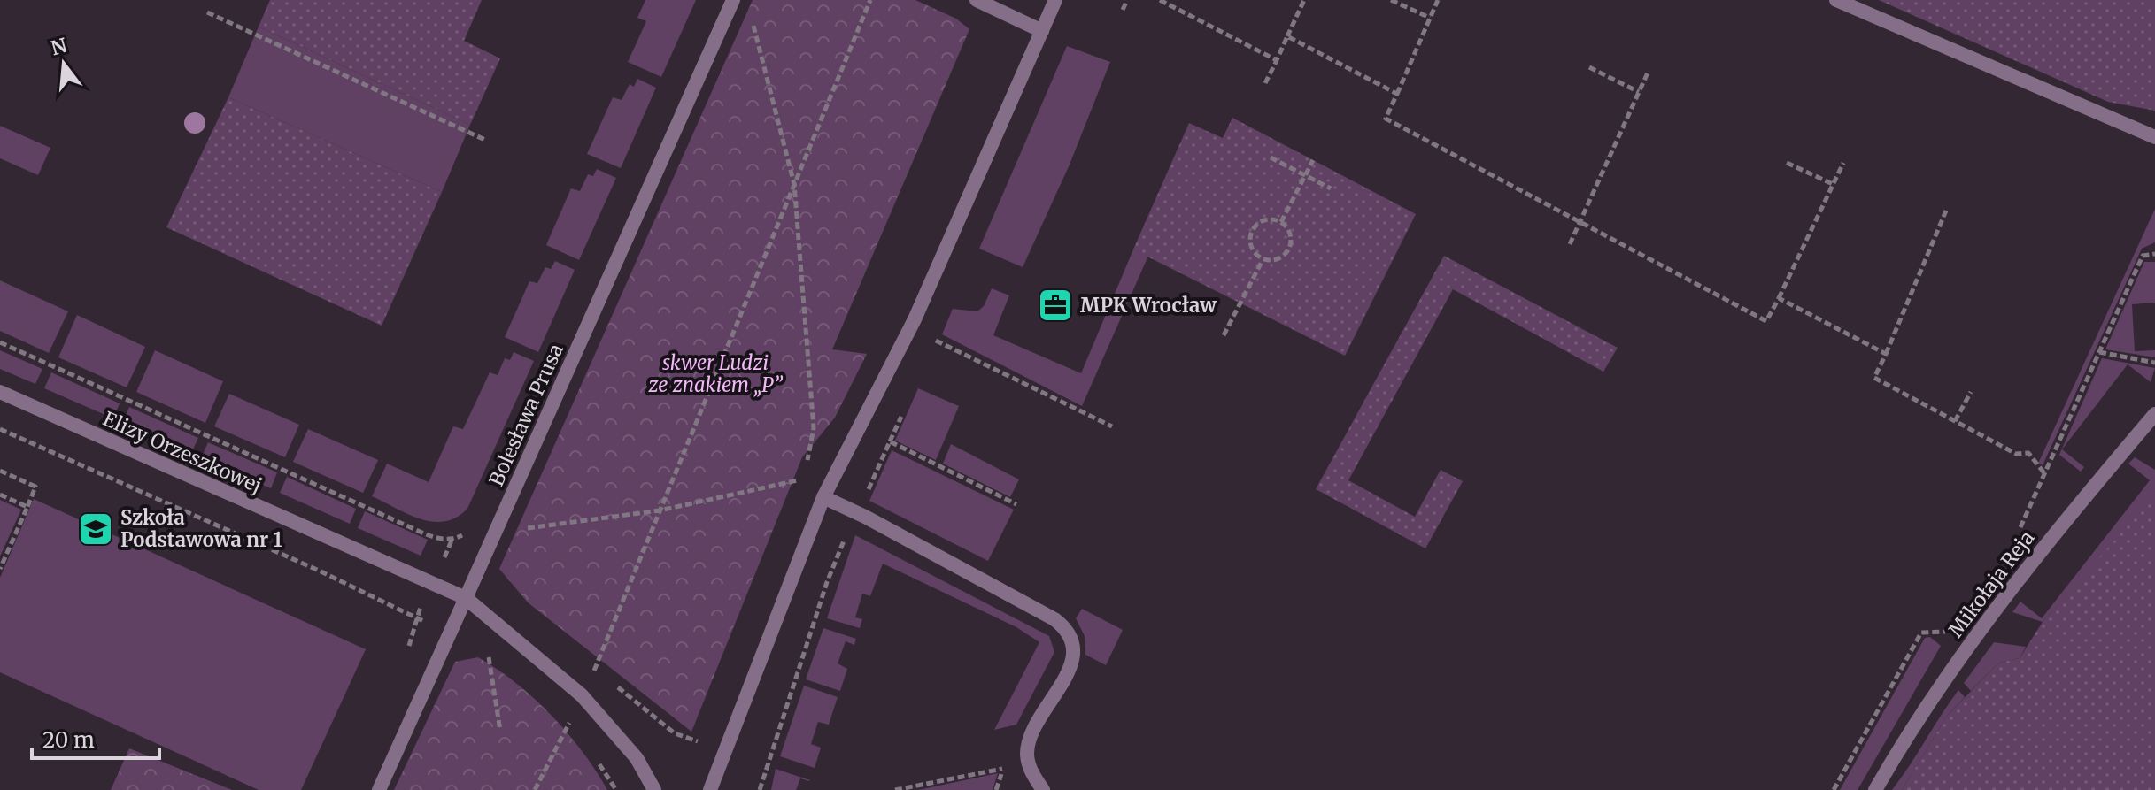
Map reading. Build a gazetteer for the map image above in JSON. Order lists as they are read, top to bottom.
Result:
{
  "streets": {
    "street": ["Bolesława Prusa", "Elizy Orzeszkowej", "Mikołaja Reja"]
  },
  "crossings": [
    ["Bolesława Prusa", "Elizy Orzeszkowej"]
  ],
  "parks": ["skwer Ludzi ze znakiem „P”"],
  "places": {
    "office": ["MPK Wrocław"],
    "school or university": ["Szkoła Podstawowa nr 1"]
  },
  "scale_bar": "20 m",
  "north": "top"
}
